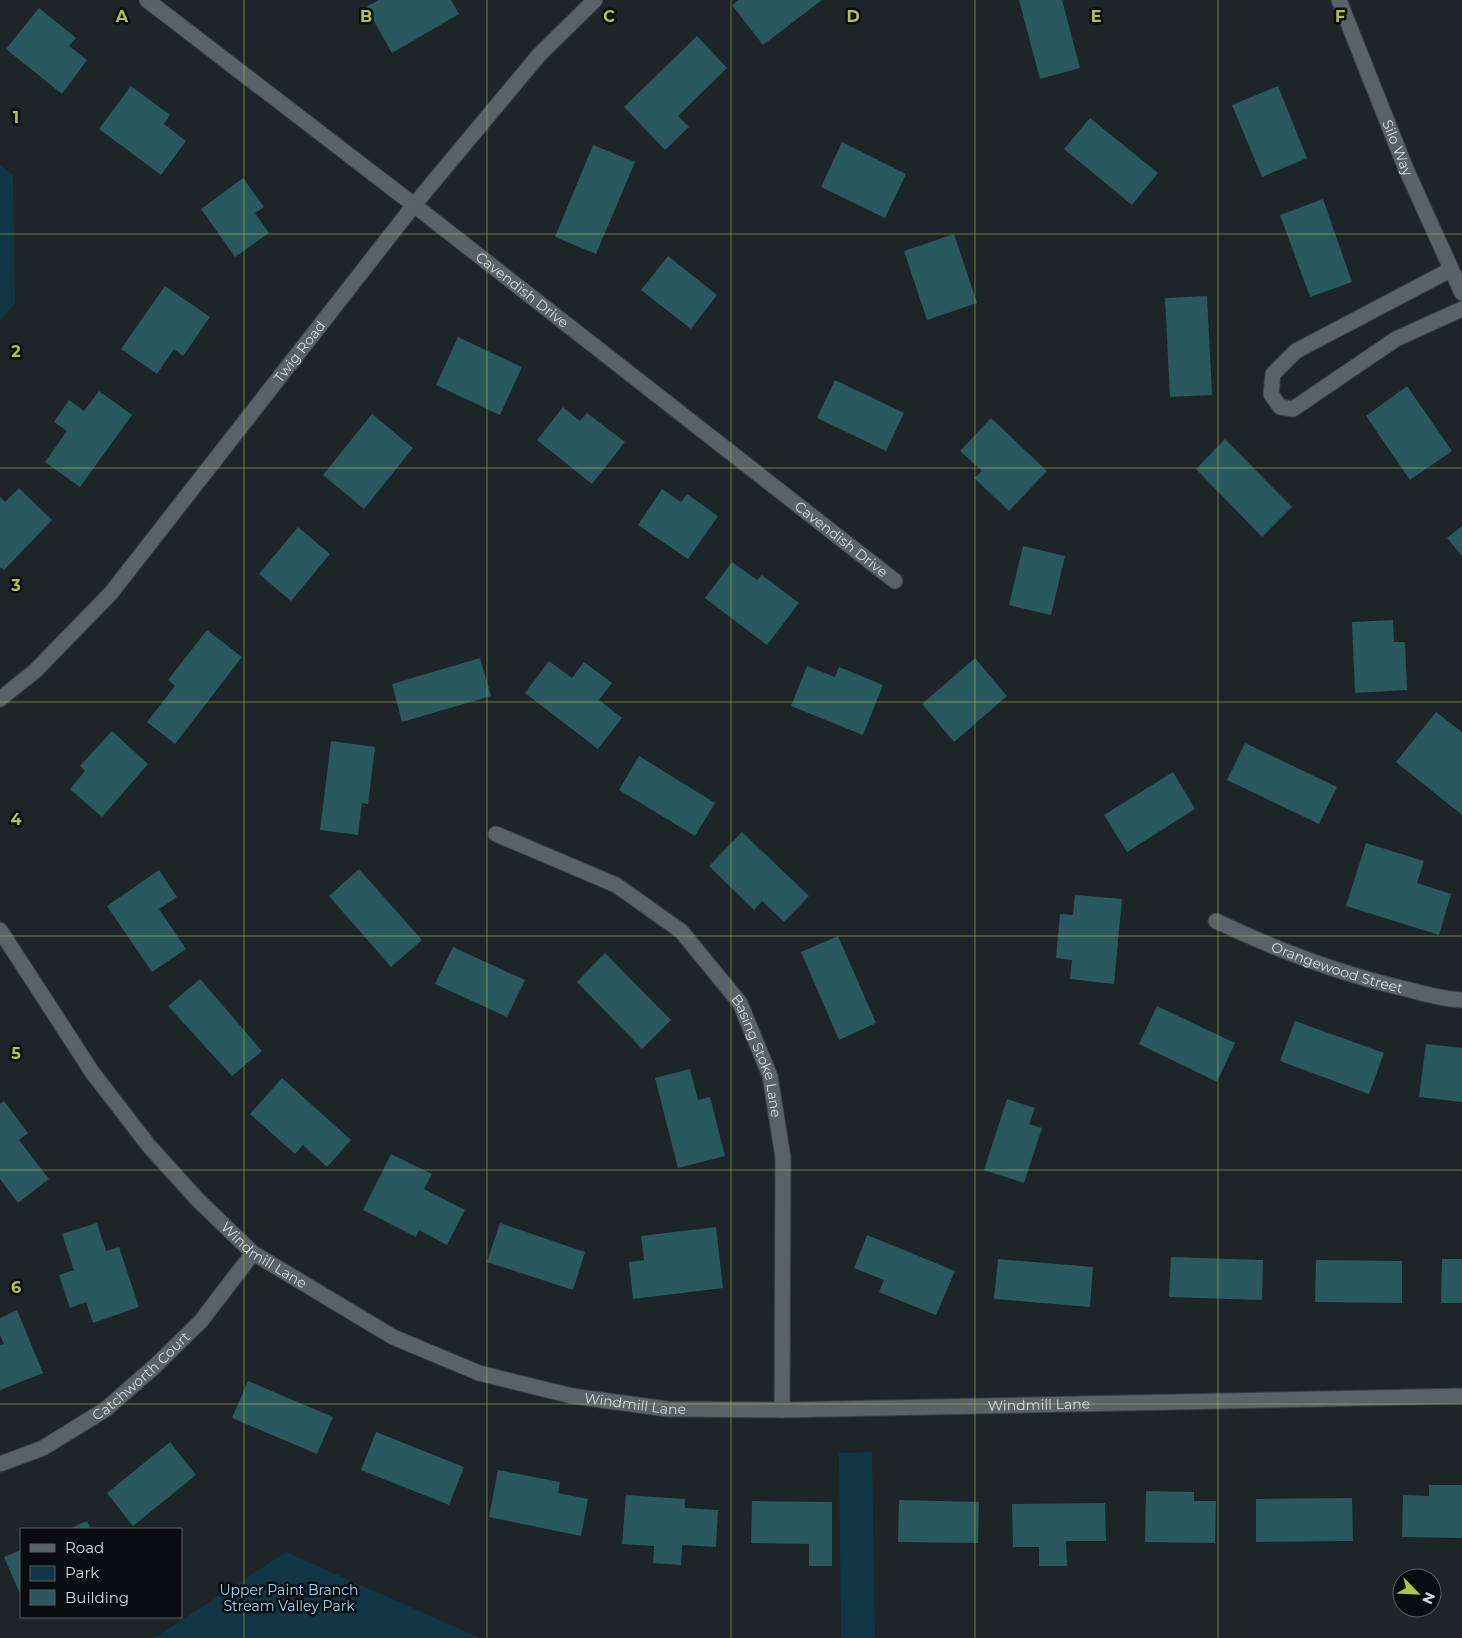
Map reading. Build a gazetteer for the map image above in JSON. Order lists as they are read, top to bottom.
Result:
{
  "streets": {
    "street": [
      "Silo Way",
      "Cavendish Drive",
      "Twig Road",
      "Orangewood Street",
      "Basing Stoke Lane",
      "Windmill Lane",
      "Catchworth Court"
    ]
  },
  "crossings": [
    ["Cavendish Drive", "Twig Road"],
    ["Basing Stoke Lane", "Windmill Lane"],
    ["Windmill Lane", "Catchworth Court"]
  ],
  "parks": ["Upper Paint Branch Stream Valley Park"],
  "legend": ["Road", "Park", "Building"],
  "north": "bottom right",
  "grid": {
    "columns": [
      "A",
      "B",
      "C",
      "D",
      "E",
      "F"
    ],
    "rows": [
      "1",
      "2",
      "3",
      "4",
      "5",
      "6"
    ]
  }
}
